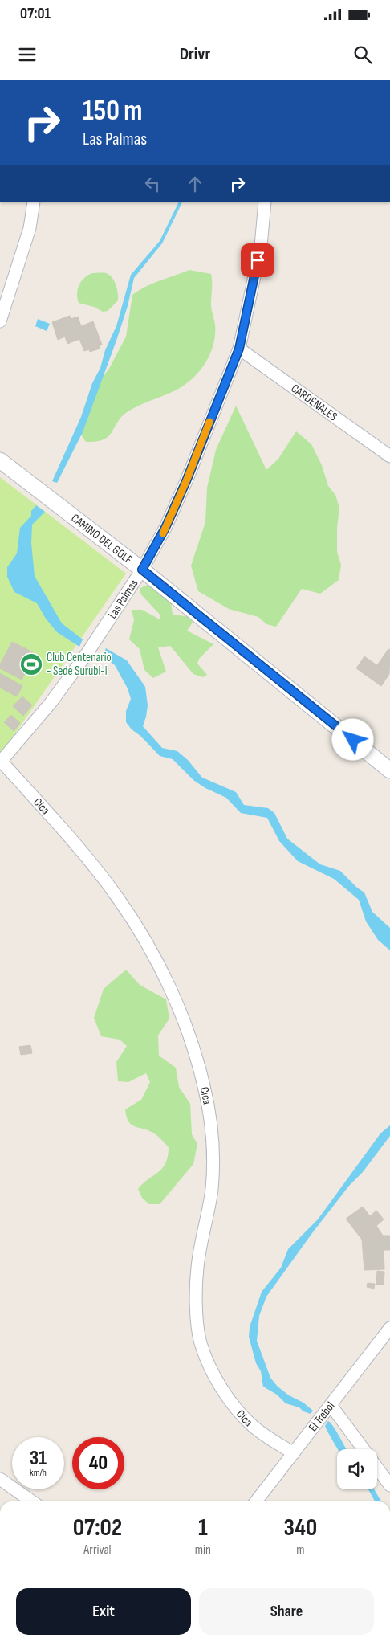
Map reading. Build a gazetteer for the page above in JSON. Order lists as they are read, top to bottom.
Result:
{
  "streets": {
    "street": [
      "CARDENALES",
      "CAMINO DEL GOLF",
      "Las Palmas",
      "Cica",
      "El Trebol"
    ]
  },
  "crossings": [
    ["CARDENALES", "Las Palmas"],
    ["CAMINO DEL GOLF", "Las Palmas"],
    ["Las Palmas", "Cica"],
    ["Cica", "El Trebol"]
  ],
  "places": {
    "sports": ["Club Centenario - Sede Surubi-i"]
  },
  "page": {
    "status": "07:01",
    "header": "Drivr",
    "turn": ["150 m", "Las Palmas"],
    "speed": "31 km/h",
    "limit": "40",
    "eta": [
      "07:02",
      "Arrival",
      "1",
      "min",
      "340",
      "m"
    ],
    "buttons": ["Exit", "Share"]
  }
}
